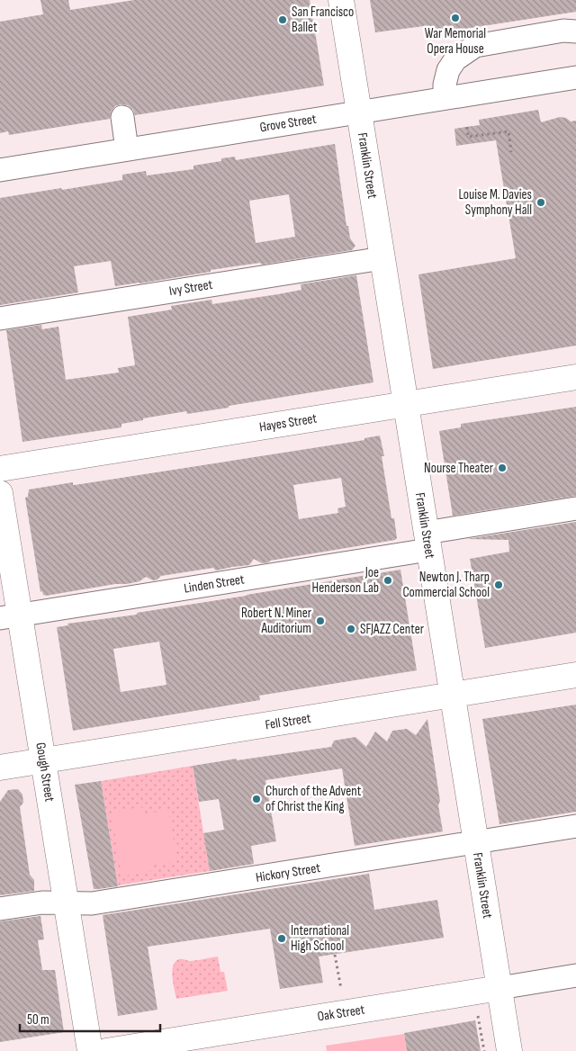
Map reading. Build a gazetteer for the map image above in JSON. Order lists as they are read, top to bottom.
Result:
{
  "streets": {
    "main road": [
      "Franklin Street",
      "Hayes Street",
      "Fell Street",
      "Gough Street",
      "Oak Street"
    ],
    "street": [
      "Grove Street",
      "Ivy Street",
      "Linden Street",
      "Hickory Street"
    ]
  },
  "crossings": [
    ["Grove Street", "Franklin Street"],
    ["Franklin Street", "Ivy Street"],
    ["Franklin Street", "Hayes Street"],
    ["Franklin Street", "Linden Street"],
    ["Franklin Street", "Fell Street"],
    ["Franklin Street", "Hickory Street"],
    ["Franklin Street", "Oak Street"],
    ["Linden Street", "Gough Street"],
    ["Fell Street", "Gough Street"],
    ["Gough Street", "Hickory Street"]
  ],
  "places": [
    "War Memorial Opera House",
    "San Francisco Ballet",
    "Louise M. Davies Symphony Hall",
    "Nourse Theater",
    "Joe Henderson Lab",
    "Newton J. Tharp Commercial School",
    "Robert N. Miner Auditorium",
    "SFJAZZ Center",
    "Church of the Advent of Christ the King",
    "International High School"
  ],
  "scale_bar": "50 m"
}
